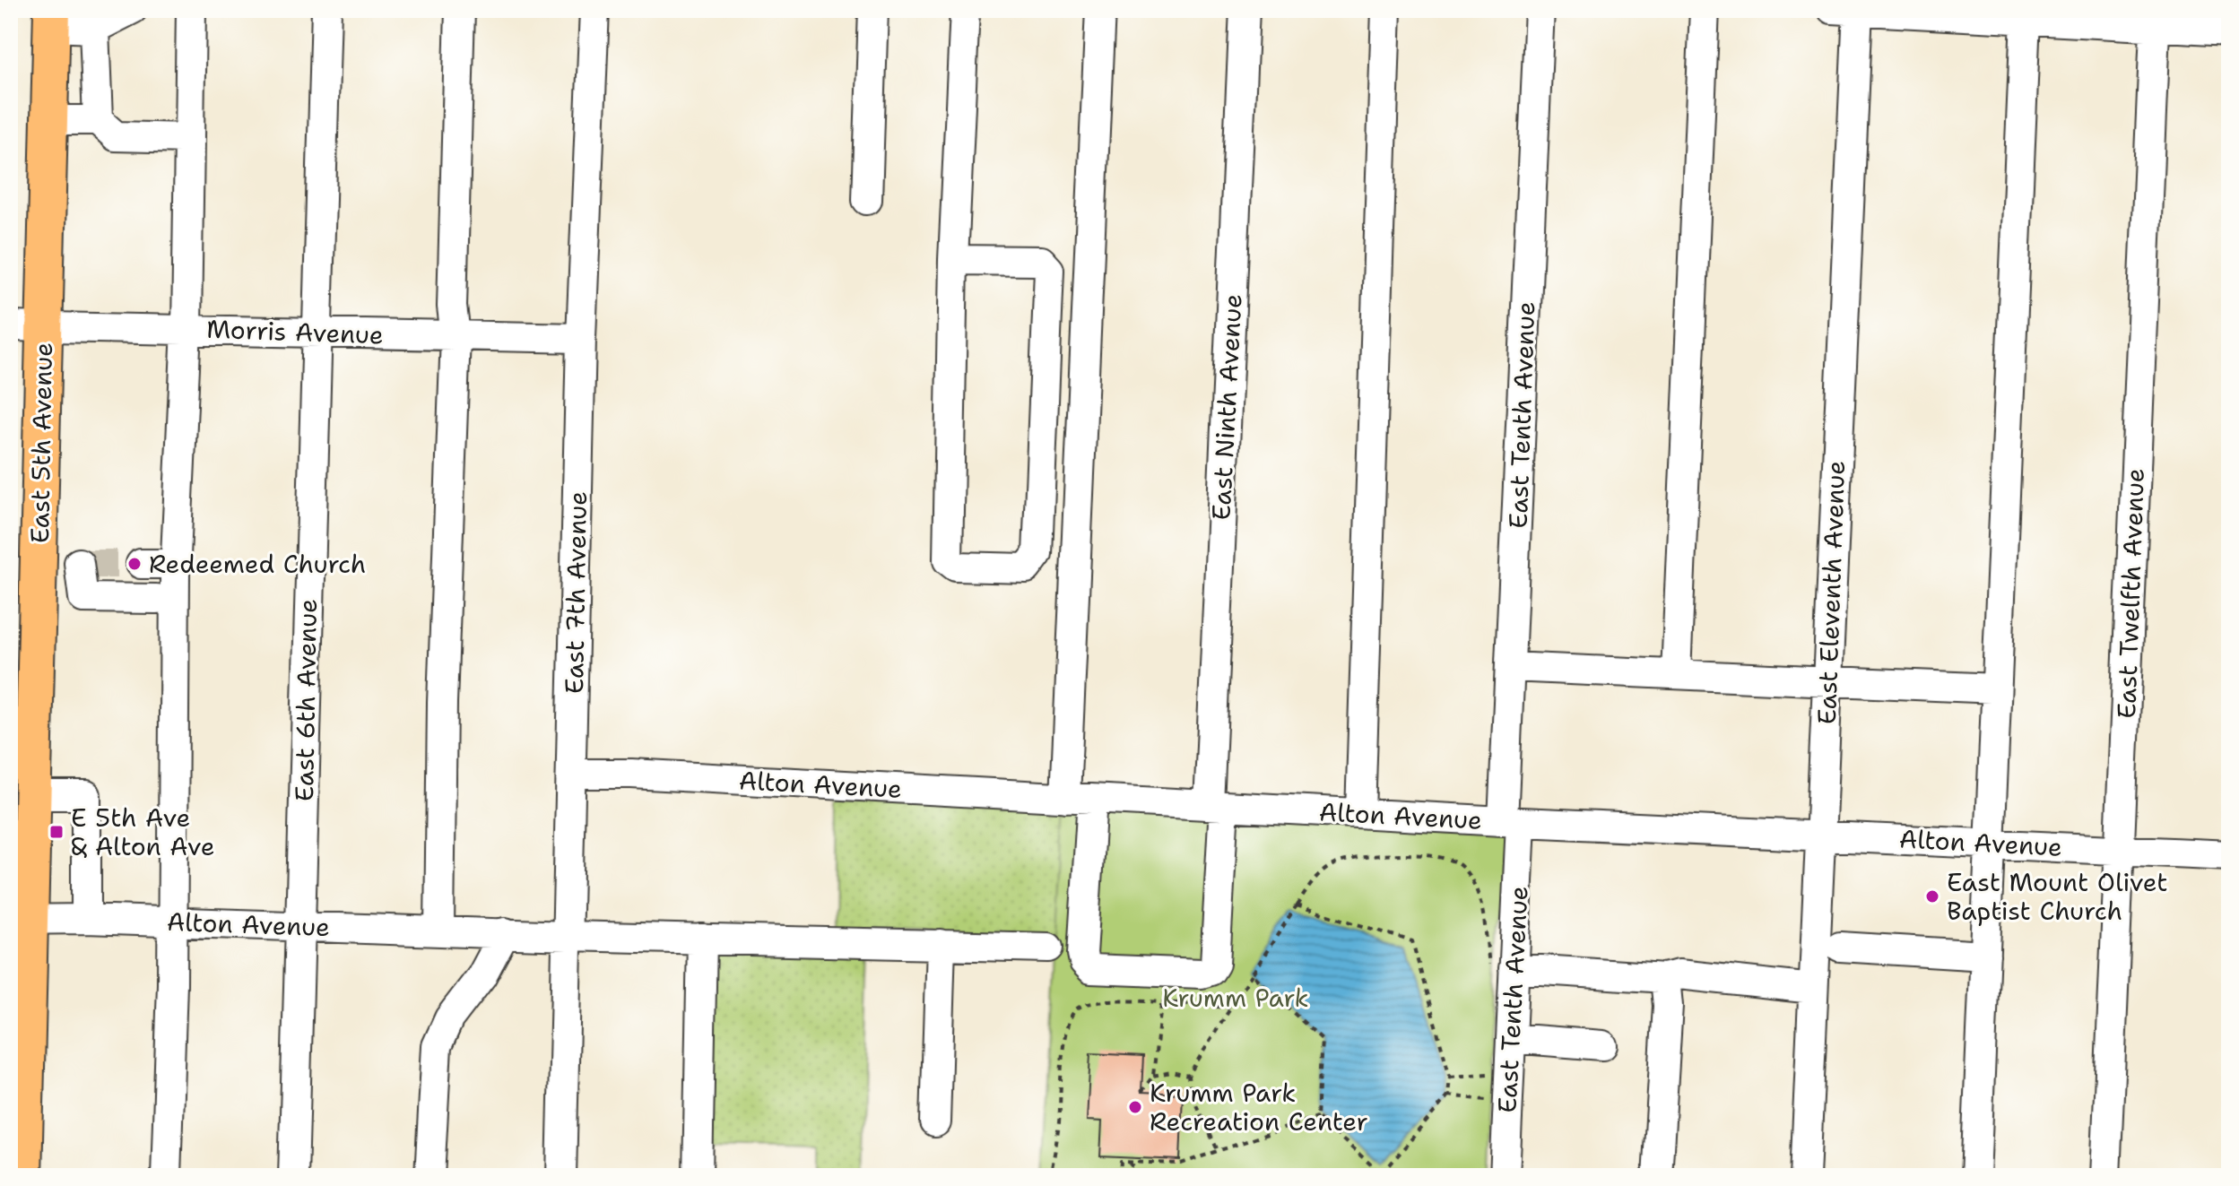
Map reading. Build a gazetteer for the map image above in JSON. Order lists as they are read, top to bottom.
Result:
{
  "streets": {
    "main road": ["East 5th Avenue"],
    "street": [
      "Morris Avenue",
      "East Ninth Avenue",
      "East Tenth Avenue",
      "East 7th Avenue",
      "East Eleventh Avenue",
      "East Twelfth Avenue",
      "East 6th Avenue",
      "Alton Avenue"
    ]
  },
  "crossings": [
    ["Morris Avenue", "East 5th Avenue"],
    ["Morris Avenue", "East 7th Avenue"],
    ["Morris Avenue", "East 6th Avenue"],
    ["East Ninth Avenue", "Alton Avenue"],
    ["East Tenth Avenue", "Alton Avenue"],
    ["East 5th Avenue", "Alton Avenue"],
    ["East 7th Avenue", "Alton Avenue"],
    ["East Eleventh Avenue", "Alton Avenue"],
    ["East Twelfth Avenue", "Alton Avenue"],
    ["East 6th Avenue", "Alton Avenue"]
  ],
  "parks": ["Krumm Park"],
  "places": {
    "other": ["Redeemed Church", "East Mount Olivet Baptist Church", "Krumm Park Recreation Center"],
    "transit": ["E 5th Ave & Alton Ave"]
  }
}
